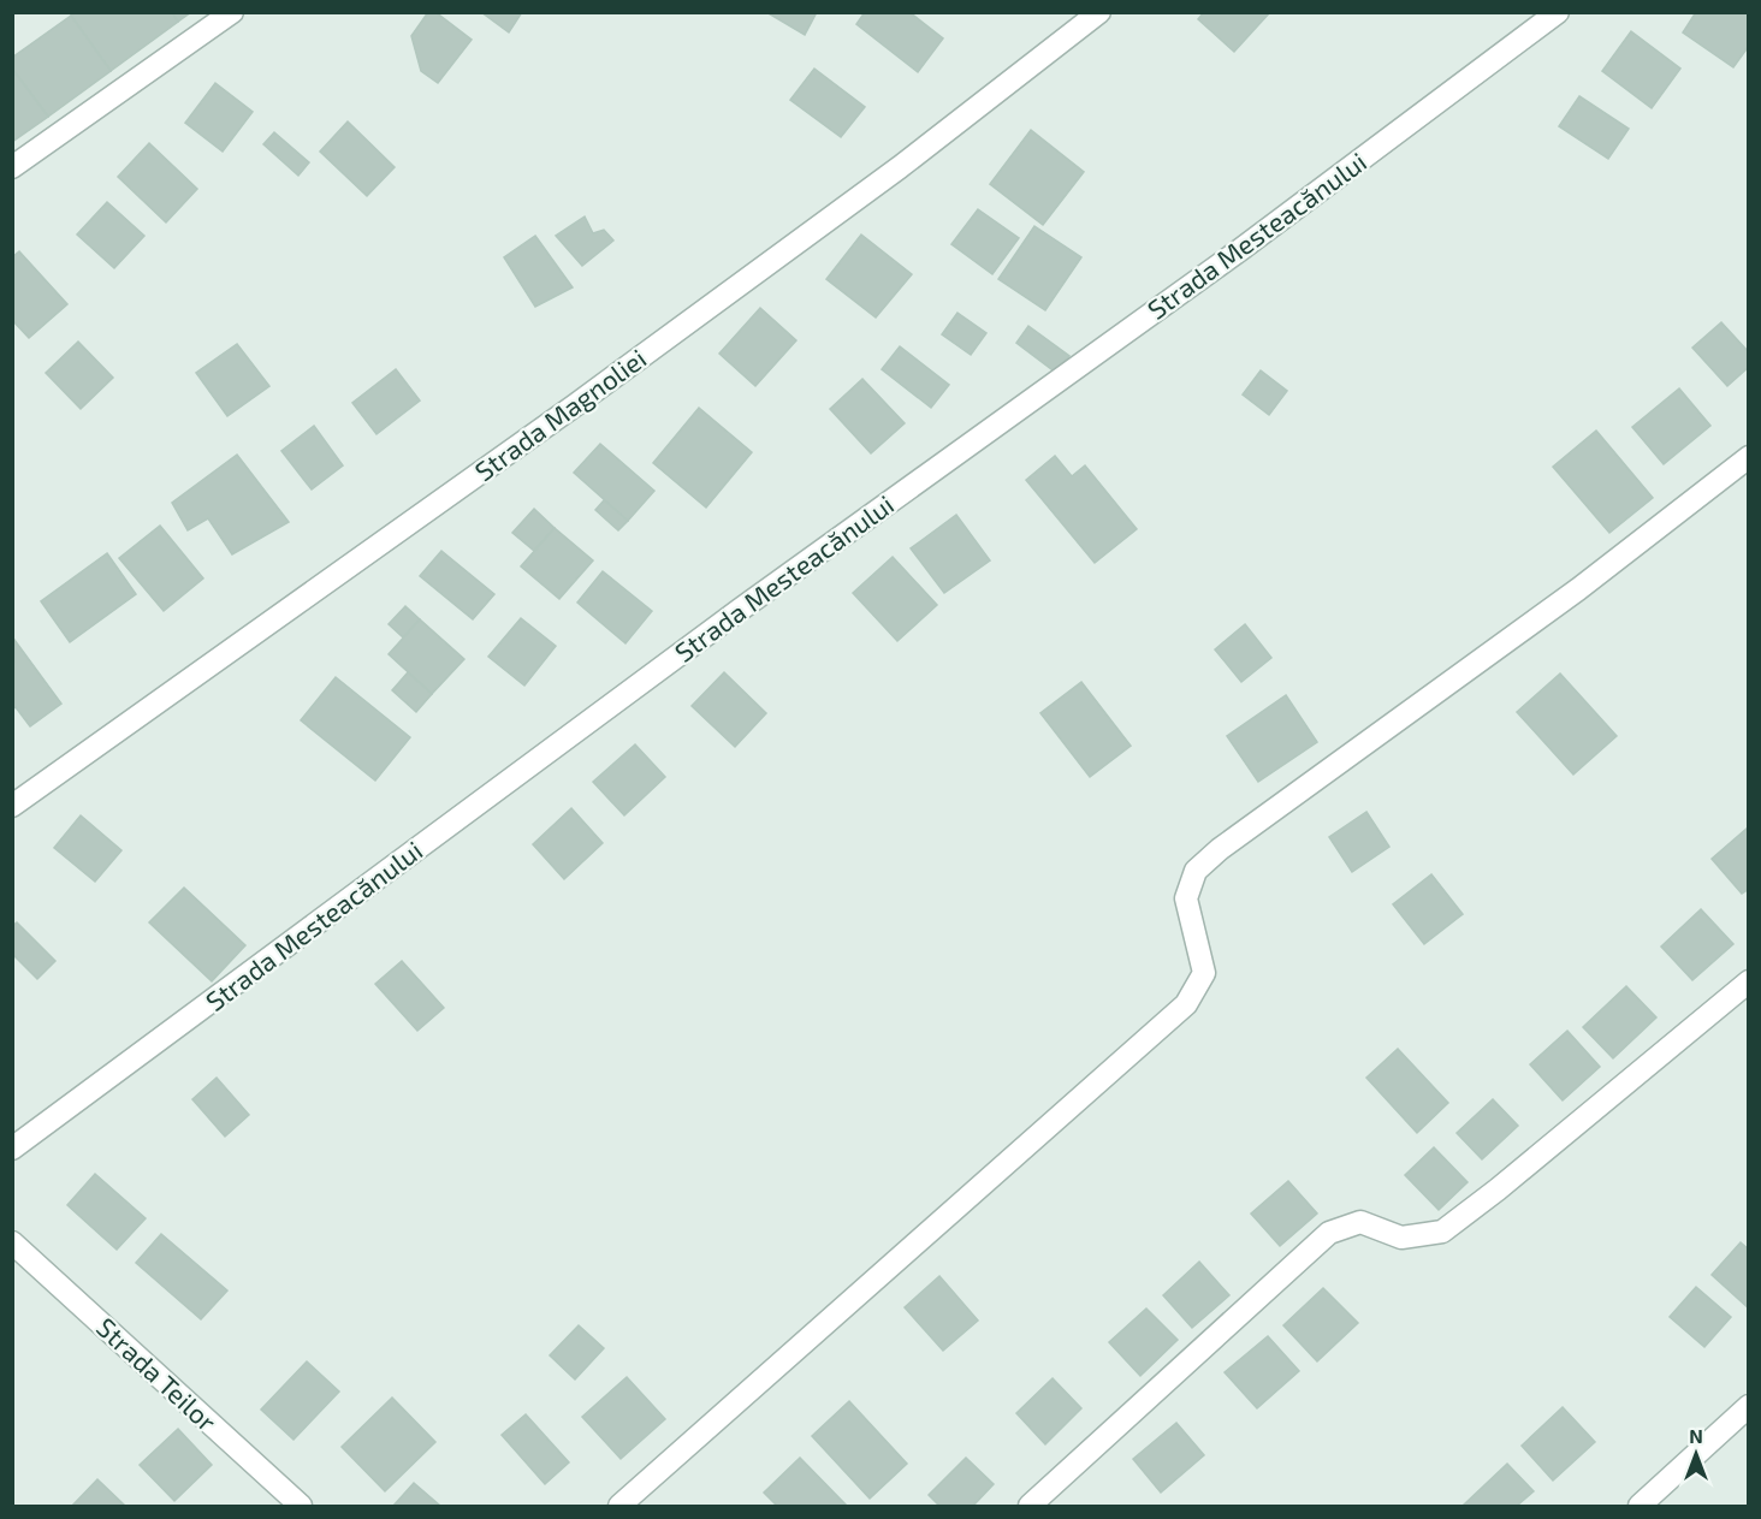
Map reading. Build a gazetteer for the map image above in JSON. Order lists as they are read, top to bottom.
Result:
{
  "streets": {
    "street": ["Strada Mesteacănului", "Strada Magnoliei", "Strada Teilor"]
  },
  "north": "top"
}
